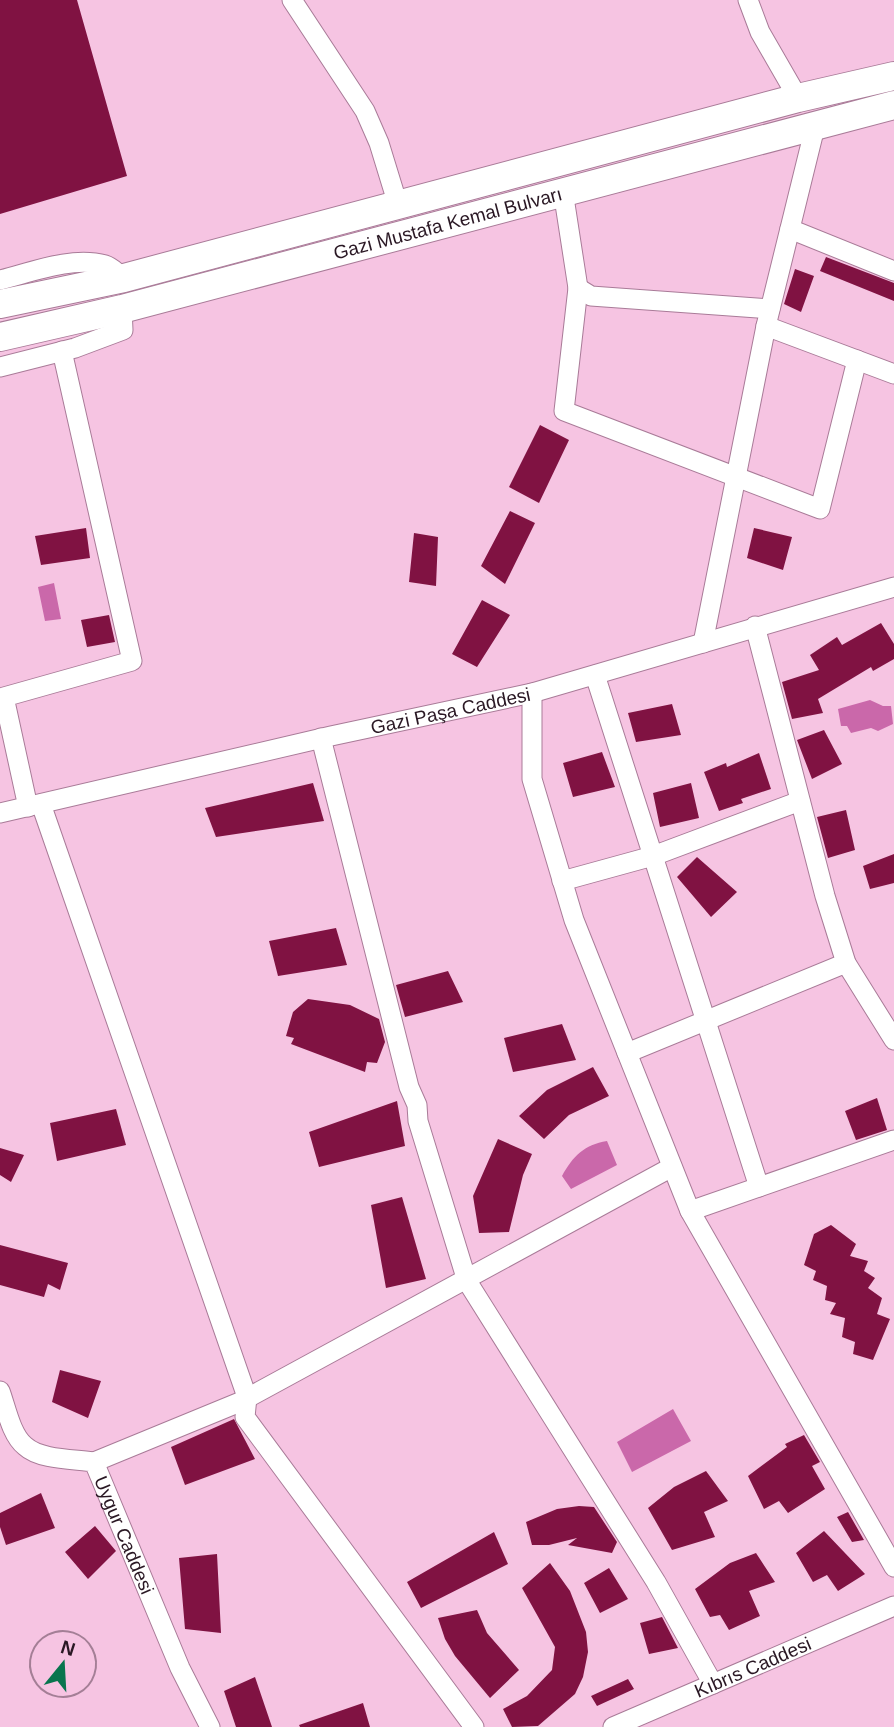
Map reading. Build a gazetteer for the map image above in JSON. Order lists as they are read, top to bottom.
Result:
{
  "streets": {
    "highway": ["Gazi Mustafa Kemal Bulvarı"],
    "street": ["Gazi Paşa Caddesi", "Uygur Caddesi", "Kıbrıs Caddesi"]
  },
  "north": "top"
}
